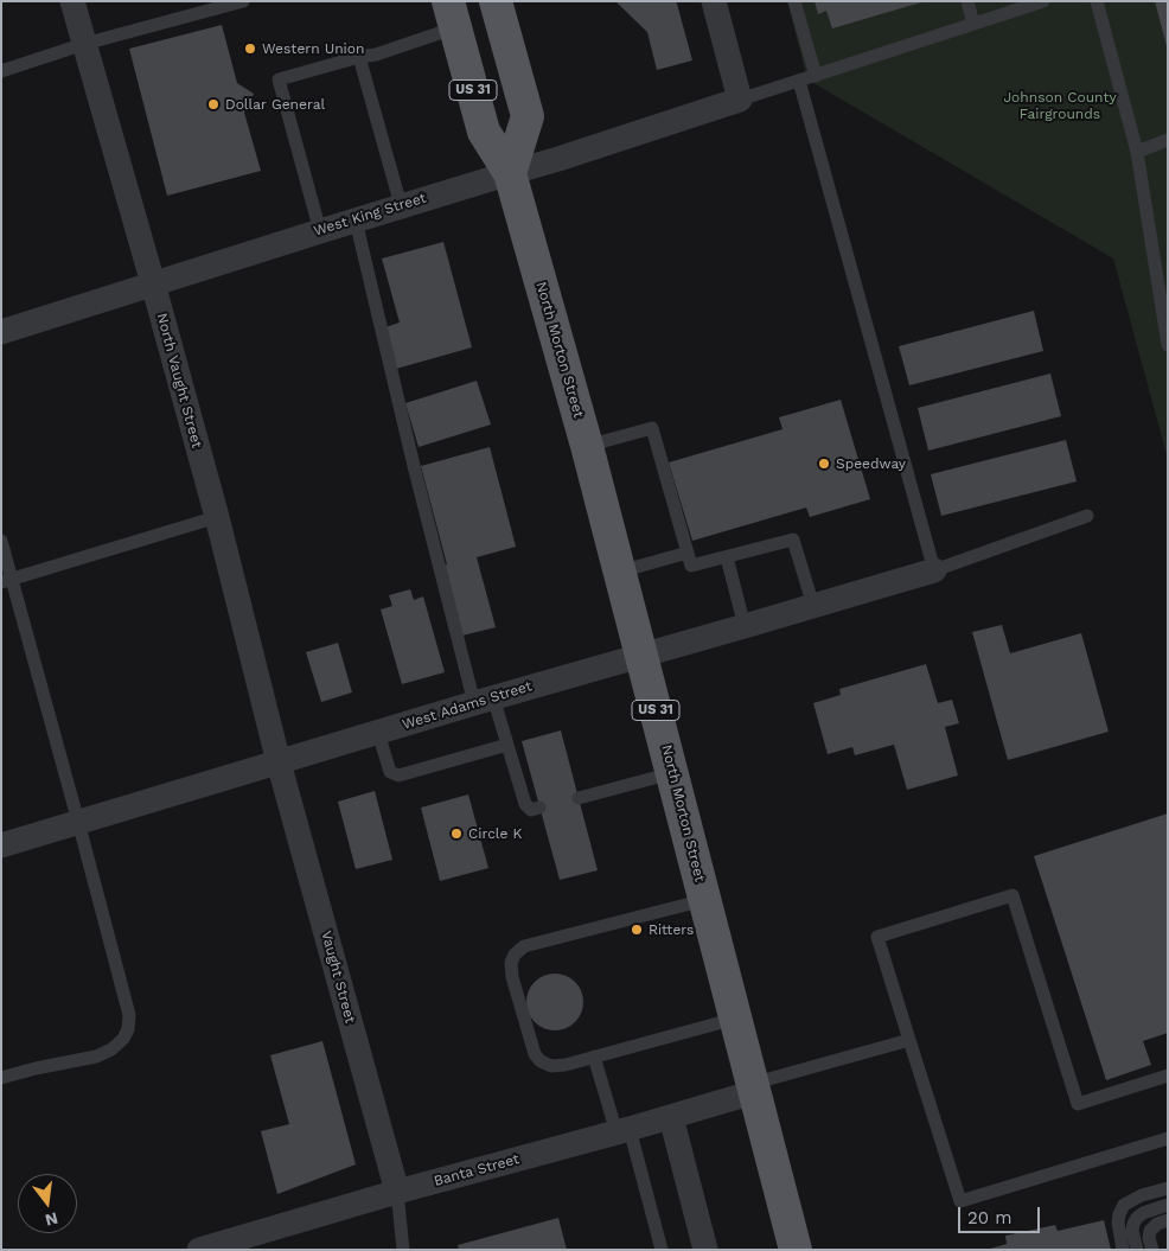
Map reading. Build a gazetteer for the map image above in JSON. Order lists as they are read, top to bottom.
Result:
{
  "streets": {
    "main road": ["US 31", "North Morton Street"],
    "street": [
      "West King Street",
      "North Vaught Street",
      "West Adams Street",
      "Vaught Street",
      "Banta Street"
    ]
  },
  "crossings": [
    ["US 31", "West King Street"],
    ["US 31", "North Morton Street"],
    ["West King Street", "North Morton Street"],
    ["West King Street", "North Vaught Street"],
    ["North Morton Street", "West Adams Street"],
    ["North Morton Street", "Banta Street"],
    ["North Vaught Street", "West Adams Street"],
    ["North Vaught Street", "Vaught Street"],
    ["West Adams Street", "Vaught Street"],
    ["Vaught Street", "Banta Street"]
  ],
  "parks": ["Johnson County Fairgrounds"],
  "places": [
    "Western Union",
    "Dollar General",
    "Speedway",
    "Circle K",
    "Ritters"
  ],
  "scale_bar": "20 m",
  "north": "bottom"
}
